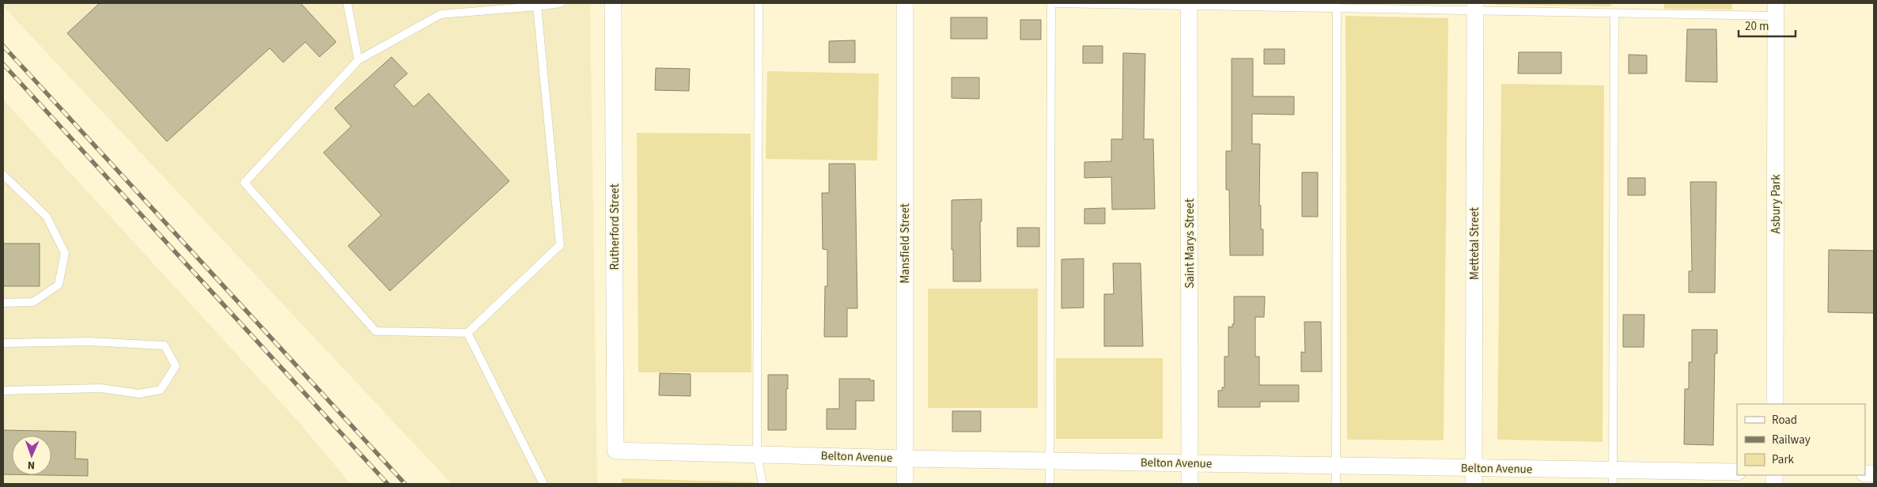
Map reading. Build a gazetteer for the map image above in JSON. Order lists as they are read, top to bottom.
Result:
{
  "streets": {
    "street": [
      "Asbury Park",
      "Rutherford Street",
      "Mansfield Street",
      "Saint Marys Street",
      "Mettetal Street",
      "Belton Avenue"
    ]
  },
  "crossings": [
    ["Rutherford Street", "Belton Avenue"],
    ["Mansfield Street", "Belton Avenue"],
    ["Saint Marys Street", "Belton Avenue"],
    ["Mettetal Street", "Belton Avenue"]
  ],
  "legend": ["Road", "Railway", "Park"],
  "scale_bar": "20 m",
  "north": "bottom"
}
